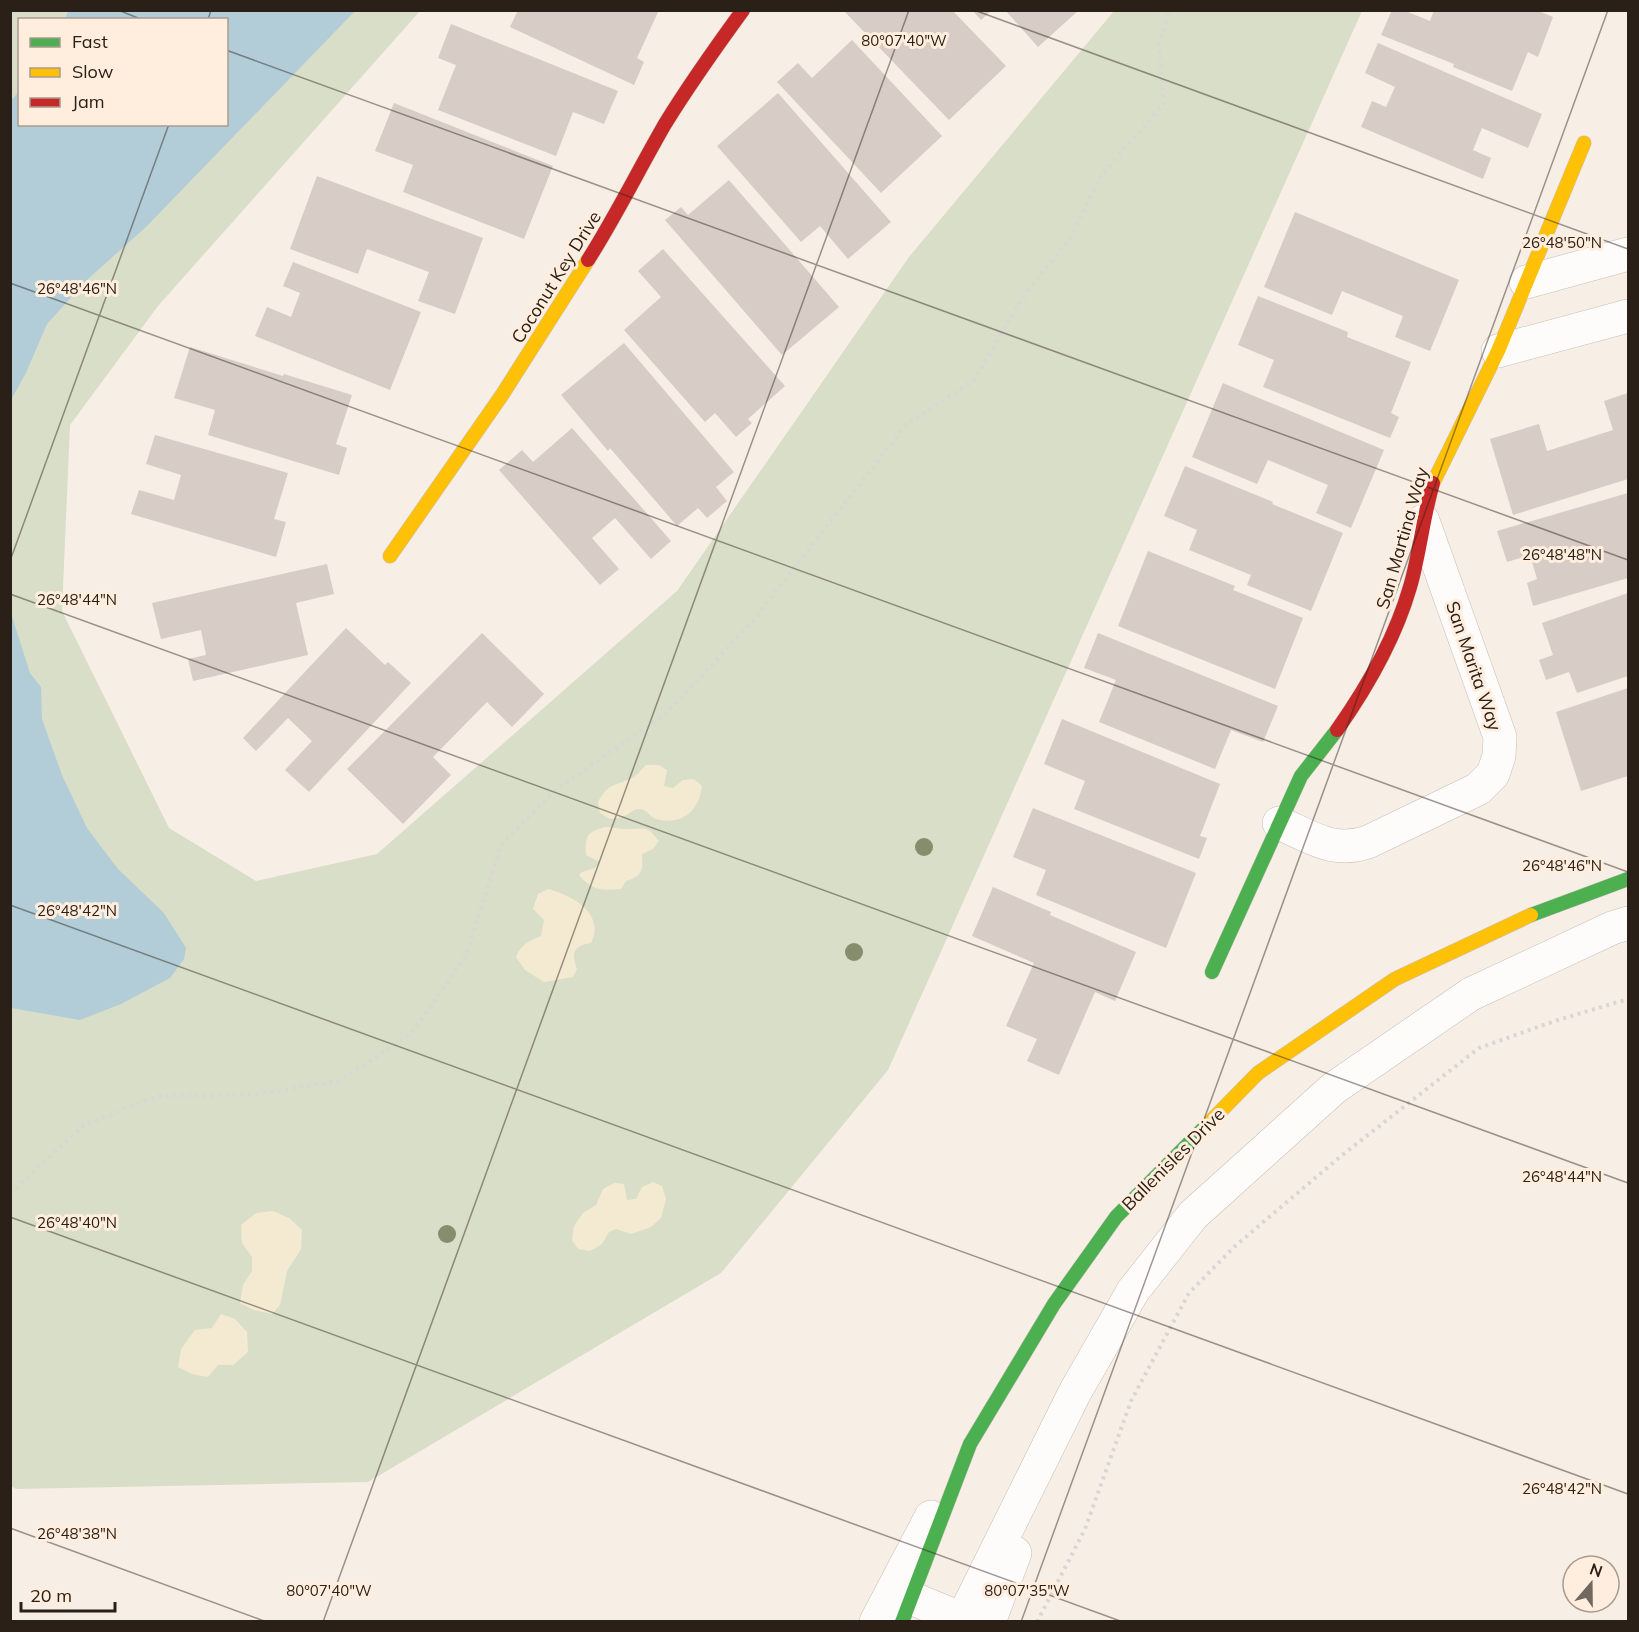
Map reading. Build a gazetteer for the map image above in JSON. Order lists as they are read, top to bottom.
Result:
{
  "streets": {
    "street": [
      "Coconut Key Drive",
      "San Martina Way",
      "San Marita Way",
      "Ballenisles Drive"
    ]
  },
  "crossings": [
    ["San Martina Way", "San Marita Way"]
  ],
  "legend": ["Fast", "Slow", "Jam"],
  "scale_bar": "20 m",
  "north": "top",
  "coordinates": [
    "80°07'40\"W",
    "26°48'50\"N",
    "26°48'46\"N",
    "26°48'48\"N",
    "26°48'44\"N",
    "26°48'42\"N",
    "26°48'40\"N",
    "26°48'38\"N",
    "80°07'35\"W"
  ]
}
